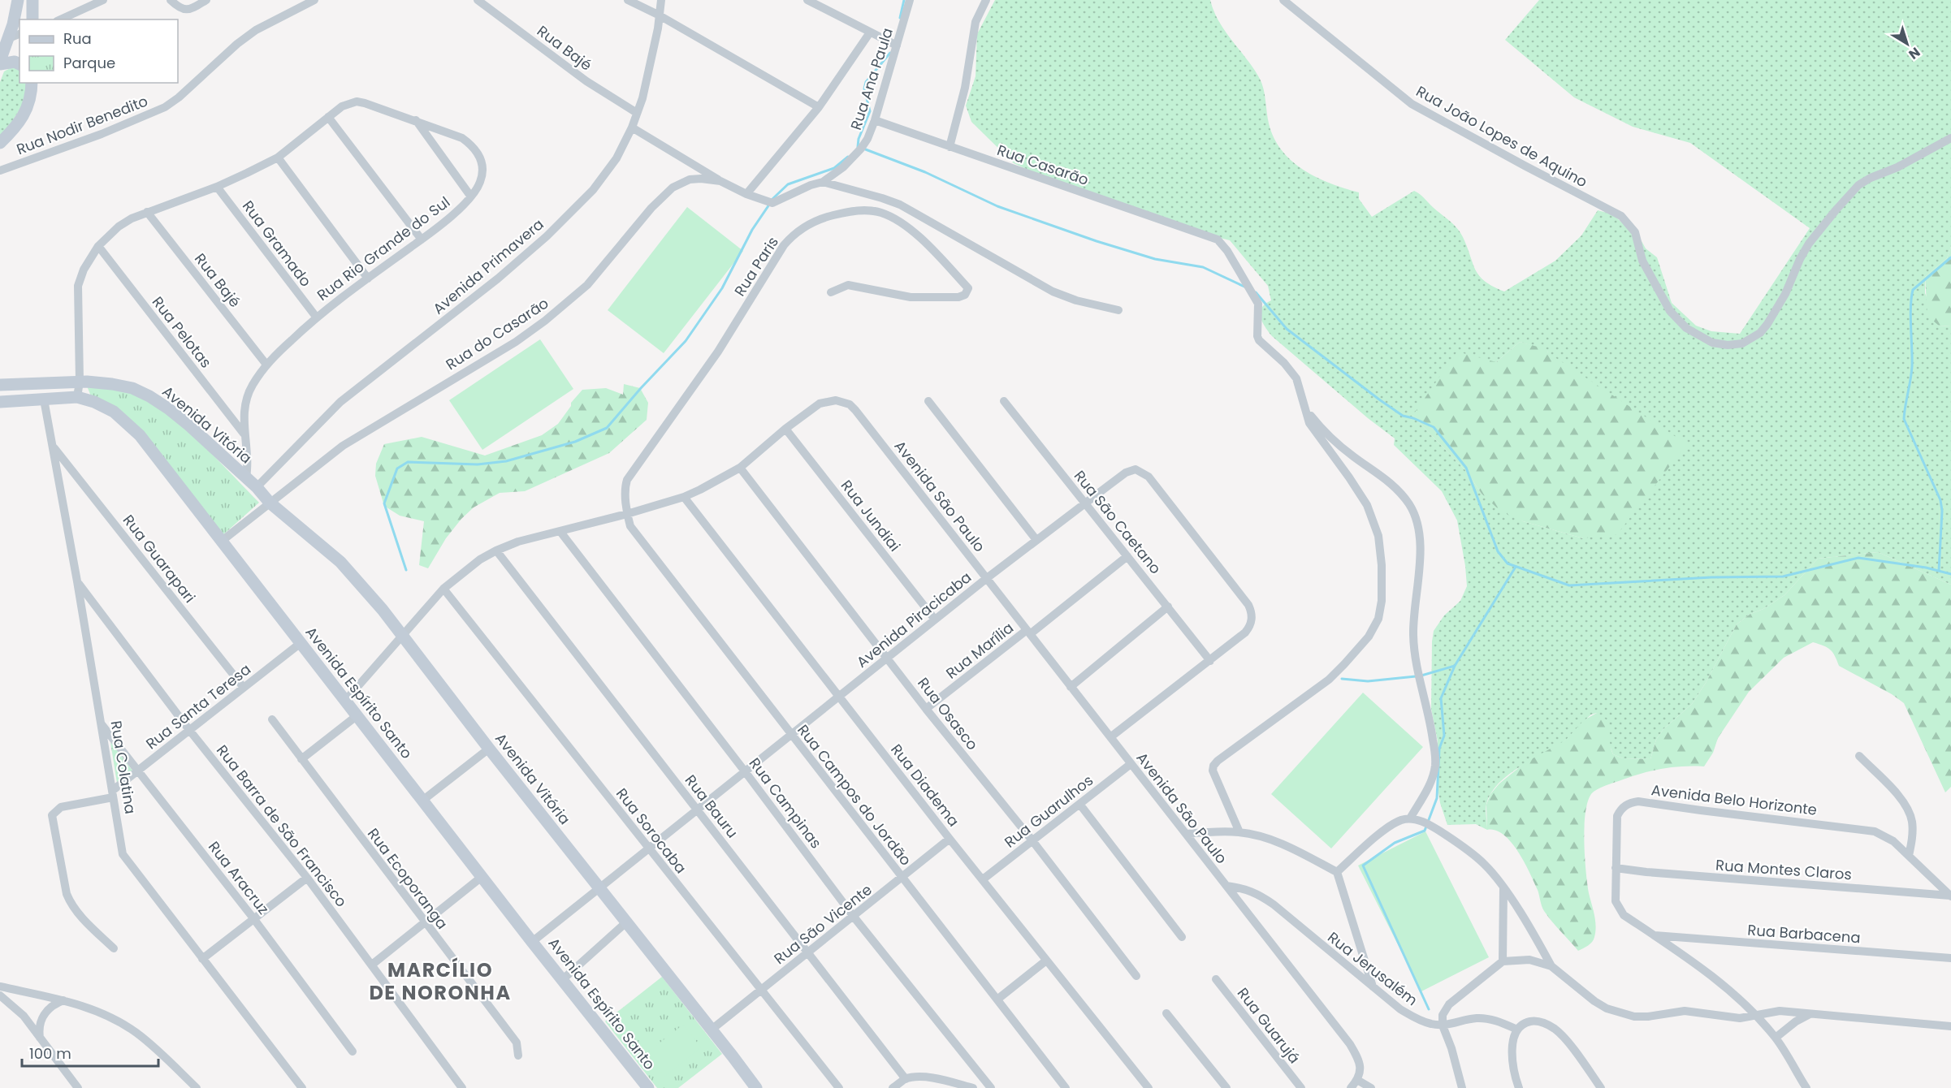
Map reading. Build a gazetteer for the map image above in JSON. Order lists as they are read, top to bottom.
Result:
{
  "streets": {
    "street": [
      "Rua Bajé",
      "Rua Ana Paula",
      "Rua Nodir Benedito",
      "Rua João Lopes de Aquino",
      "Rua Casarão",
      "Rua Gramado",
      "Rua Rio Grande do Sul",
      "Avenida Primavera",
      "Rua Paris",
      "Rua Pelotas",
      "Rua do Casarão",
      "Avenida Vitória",
      "Avenida São Paulo",
      "Rua Jundiai",
      "Rua São Caetano",
      "Rua Guarapari",
      "Avenida Piracicaba",
      "Rua Marília",
      "Avenida Espírito Santo",
      "Rua Santa Teresa",
      "Rua Osasco",
      "Rua Colatina",
      "Rua Diadema",
      "Rua Campos do Jordão",
      "Avenida Belo Horizonte",
      "Rua Campinas",
      "Rua Bauru",
      "Rua Guarulhos",
      "Rua Barra de São Francisco",
      "Rua Sorocaba",
      "Rua Montes Claros",
      "Rua Aracruz",
      "Rua Ecoporanga",
      "Rua São Vicente",
      "Rua Barbacena",
      "Rua Jerusalém",
      "Rua Guarujá"
    ]
  },
  "crossings": [
    ["Rua Bajé", "Rua Rio Grande do Sul"],
    ["Rua Bajé", "Avenida Primavera"],
    ["Rua Ana Paula", "Rua Casarão"],
    ["Rua Ana Paula", "Rua do Casarão"],
    ["Rua Gramado", "Rua Rio Grande do Sul"],
    ["Rua Rio Grande do Sul", "Rua Pelotas"],
    ["Rua Rio Grande do Sul", "Avenida Vitória"],
    ["Avenida Primavera", "Avenida Vitória"],
    ["Rua Paris", "Avenida São Paulo"],
    ["Rua Paris", "Rua Campos do Jordão"],
    ["Rua do Casarão", "Avenida Vitória"],
    ["Avenida Vitória", "Avenida São Paulo"],
    ["Avenida Vitória", "Avenida Piracicaba"],
    ["Avenida Vitória", "Rua São Vicente"],
    ["Avenida São Paulo", "Rua Jundiai"],
    ["Avenida São Paulo", "Avenida Piracicaba"],
    ["Avenida São Paulo", "Rua Marília"],
    ["Avenida São Paulo", "Avenida Espírito Santo"],
    ["Avenida São Paulo", "Rua Osasco"],
    ["Avenida São Paulo", "Rua Diadema"],
    ["Avenida São Paulo", "Rua Campos do Jordão"],
    ["Avenida São Paulo", "Rua Campinas"],
    ["Avenida São Paulo", "Rua Bauru"],
    ["Avenida São Paulo", "Rua Guarulhos"],
    ["Avenida São Paulo", "Rua Sorocaba"],
    ["Avenida São Paulo", "Rua Jerusalém"],
    ["Rua Jundiai", "Avenida Piracicaba"],
    ["Rua São Caetano", "Avenida Piracicaba"],
    ["Rua São Caetano", "Rua Marília"],
    ["Rua Guarapari", "Rua Santa Teresa"],
    ["Rua Guarapari", "Rua Colatina"],
    ["Avenida Piracicaba", "Avenida Espírito Santo"],
    ["Avenida Piracicaba", "Rua Osasco"],
    ["Avenida Piracicaba", "Rua Diadema"],
    ["Avenida Piracicaba", "Rua Campos do Jordão"],
    ["Avenida Piracicaba", "Rua Campinas"],
    ["Avenida Piracicaba", "Rua Bauru"],
    ["Avenida Piracicaba", "Rua Sorocaba"],
    ["Rua Marília", "Rua Osasco"],
    ["Avenida Espírito Santo", "Rua Santa Teresa"],
    ["Avenida Espírito Santo", "Rua Colatina"],
    ["Rua Santa Teresa", "Rua Colatina"],
    ["Rua Santa Teresa", "Rua Barra de São Francisco"],
    ["Rua Santa Teresa", "Rua Aracruz"],
    ["Rua Osasco", "Rua Guarulhos"],
    ["Rua Colatina", "Rua Barra de São Francisco"],
    ["Rua Colatina", "Rua Aracruz"],
    ["Rua Diadema", "Rua Guarulhos"],
    ["Rua Diadema", "Rua São Vicente"],
    ["Rua Campos do Jordão", "Rua São Vicente"],
    ["Avenida Belo Horizonte", "Rua Montes Claros"],
    ["Avenida Belo Horizonte", "Rua Barbacena"],
    ["Rua Campinas", "Rua São Vicente"],
    ["Rua Bauru", "Rua São Vicente"],
    ["Rua Sorocaba", "Rua São Vicente"]
  ],
  "districts": ["MARCÍLIO DE NORONHA"],
  "legend": ["Rua", "Parque"],
  "scale_bar": "100 m",
  "north": "bottom right"
}
